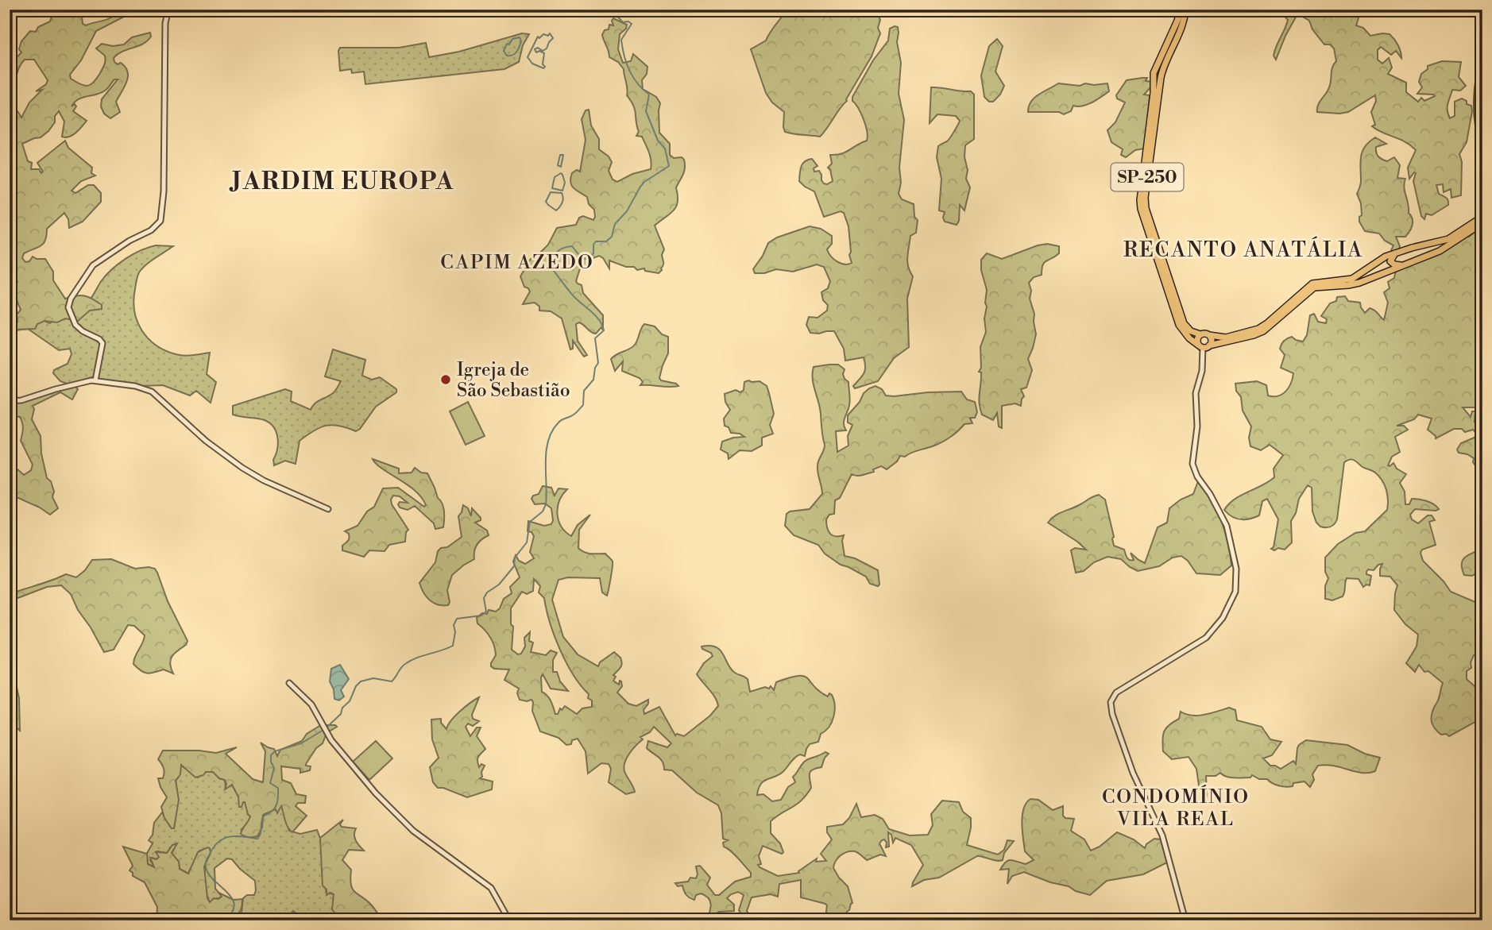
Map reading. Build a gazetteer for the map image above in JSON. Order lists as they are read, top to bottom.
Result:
{
  "streets": {
    "main road": ["SP-250"]
  },
  "districts": [
    "JARDIM EUROPA",
    "RECANTO ANATÁLIA",
    "CAPIM AZEDO",
    "CONDOMÍNIO VILA REAL"
  ],
  "places": ["Igreja de São Sebastião"]
}
